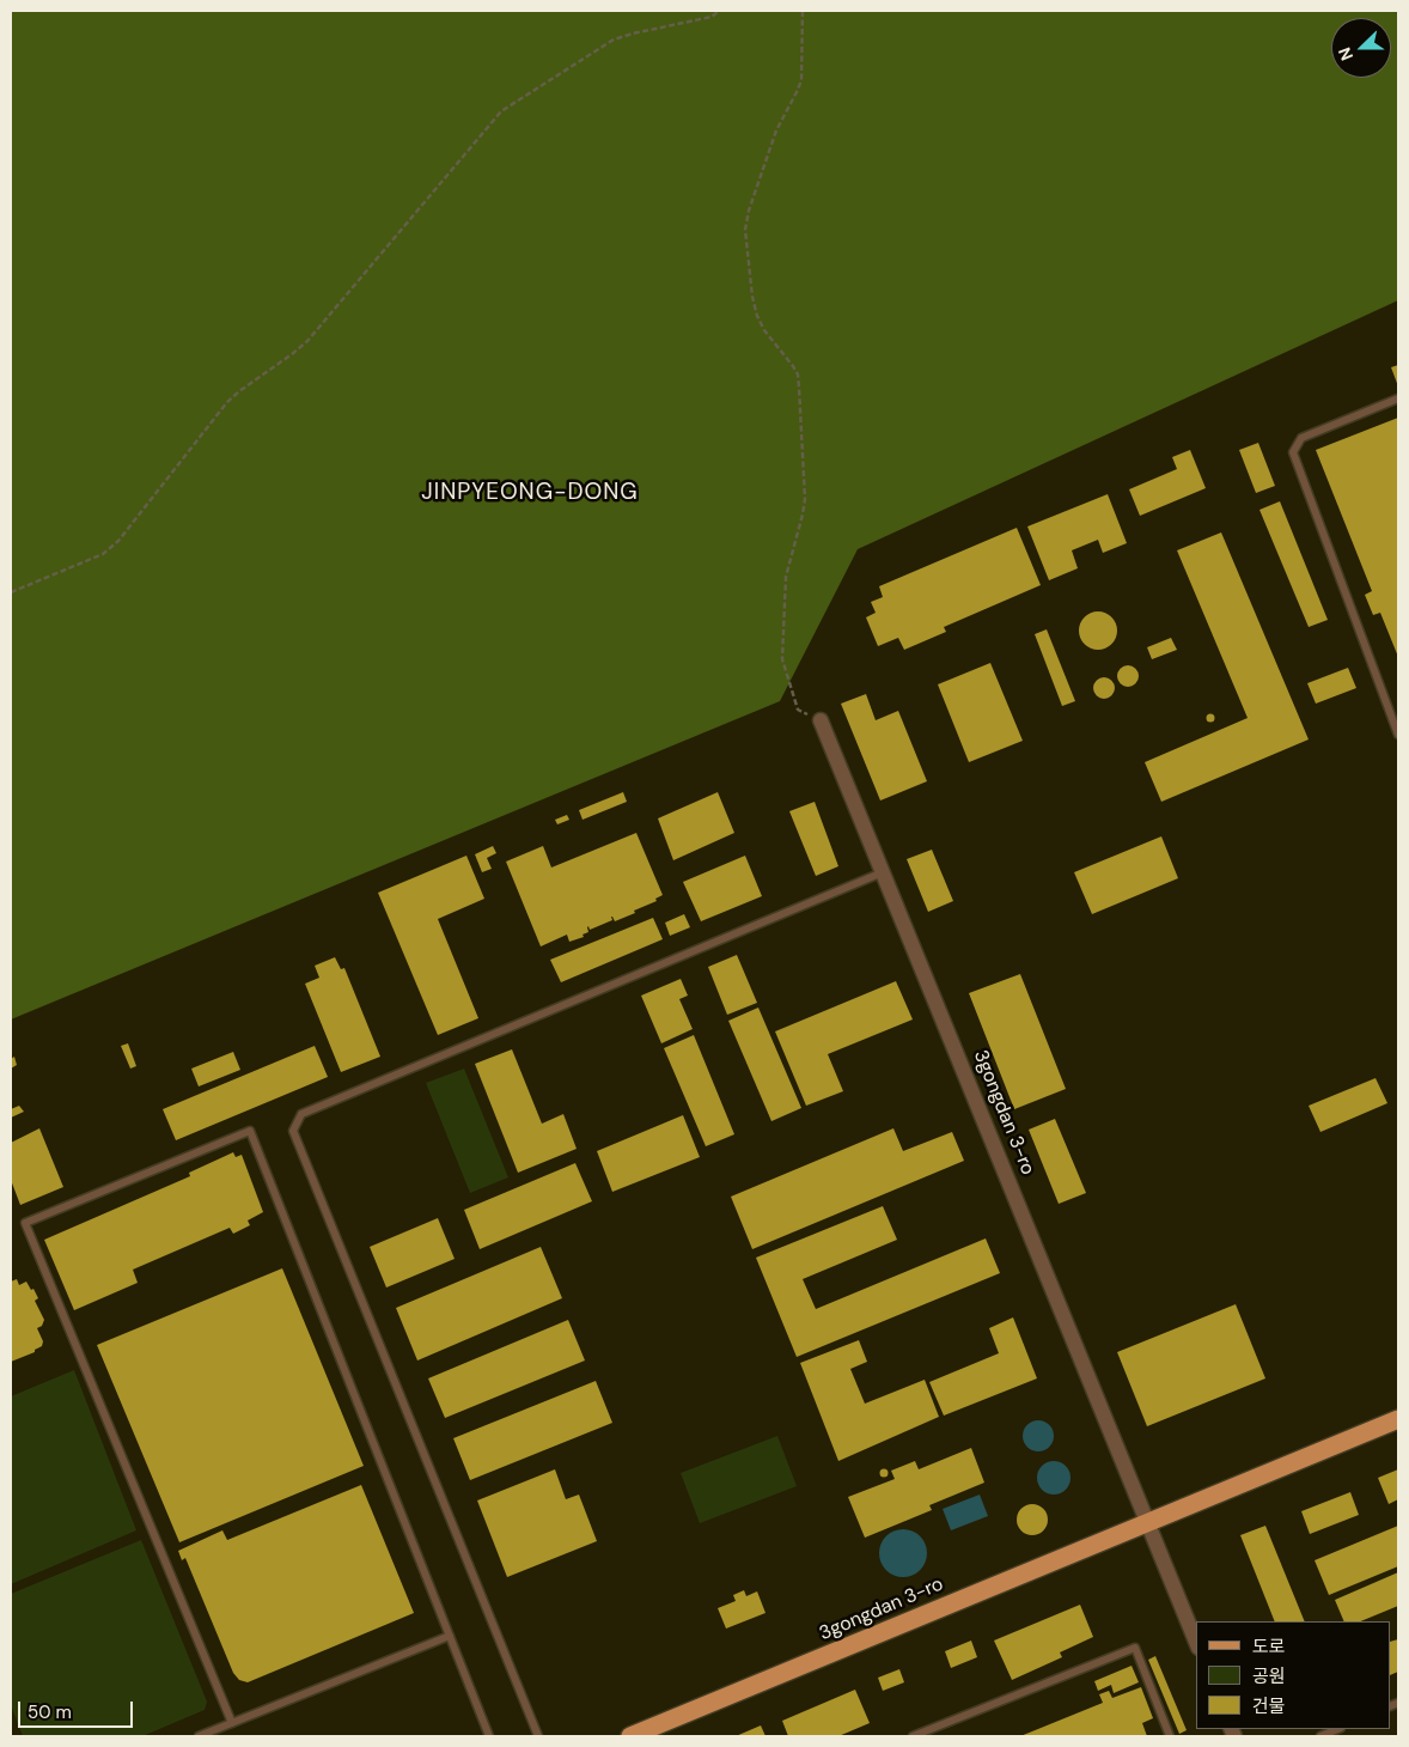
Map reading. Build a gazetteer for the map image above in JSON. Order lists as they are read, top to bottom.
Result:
{
  "streets": {
    "main road": ["3gongdan 3-ro"]
  },
  "districts": ["JINPYEONG-DONG"],
  "legend": ["도로", "공원", "건물"],
  "scale_bar": "50 m",
  "north": "left"
}
